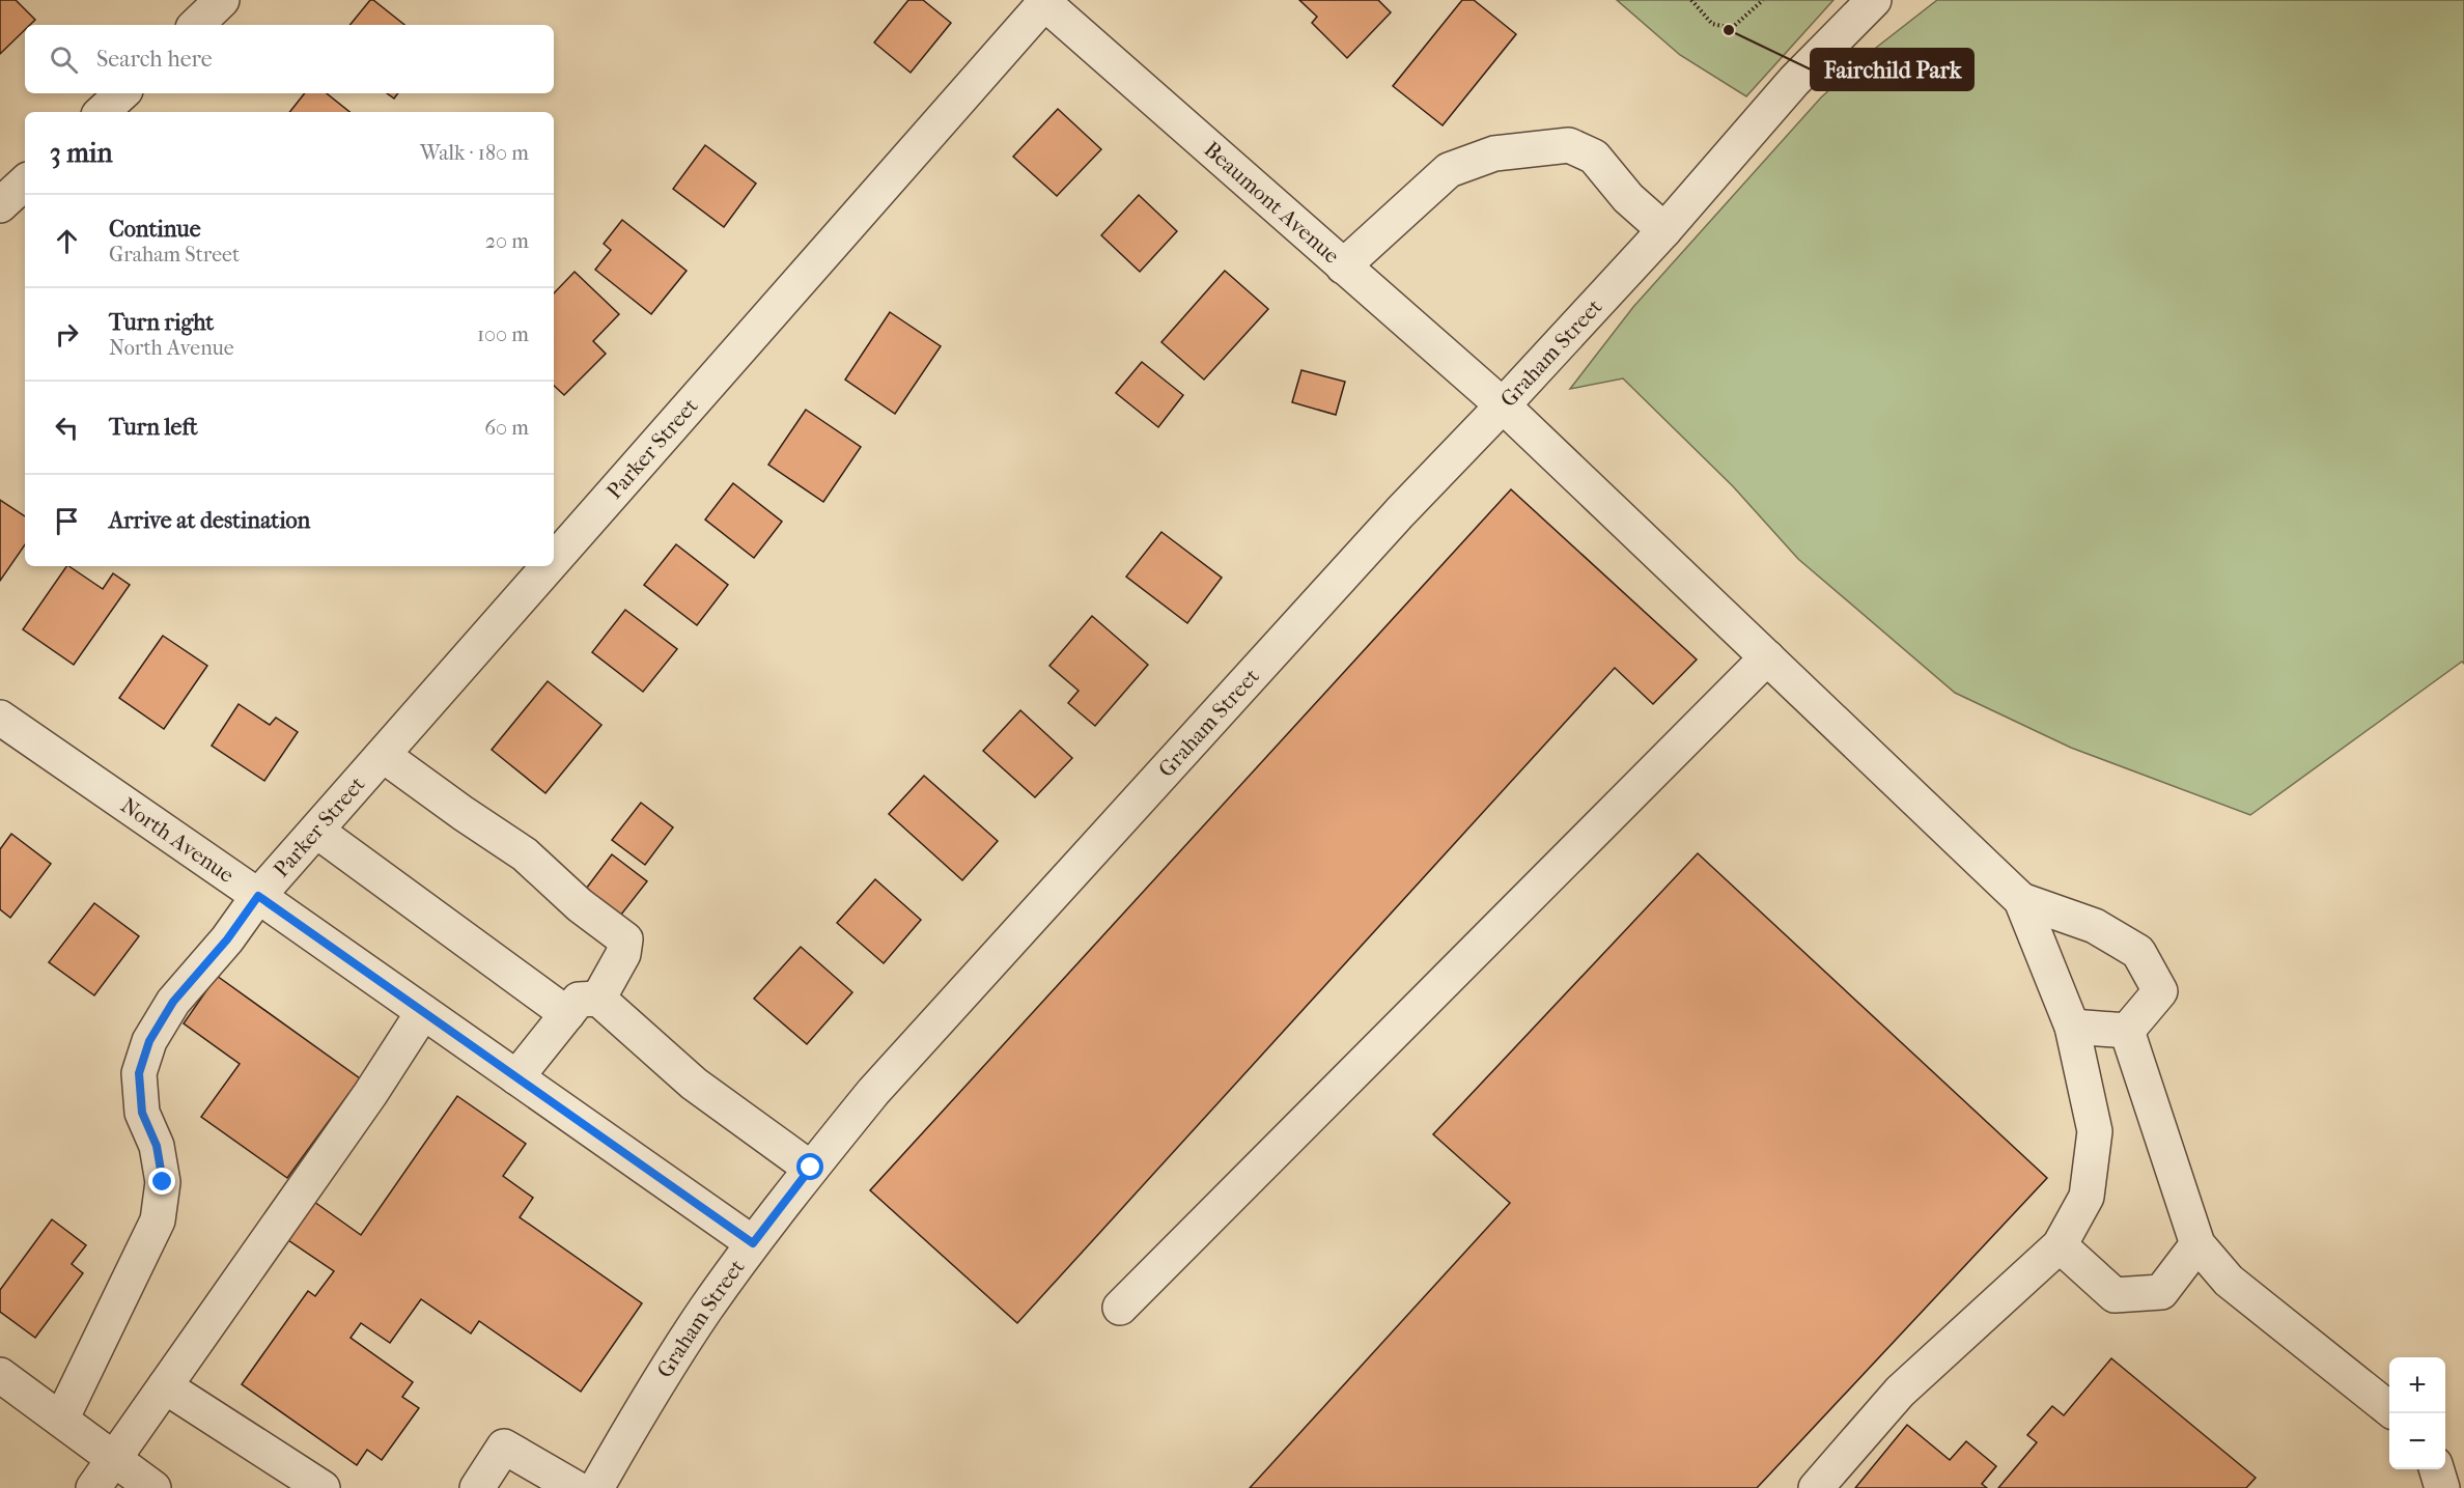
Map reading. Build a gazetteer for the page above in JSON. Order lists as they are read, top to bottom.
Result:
{
  "streets": {
    "street": [
      "Beaumont Avenue",
      "Graham Street",
      "Parker Street",
      "North Avenue"
    ]
  },
  "crossings": [
    ["Beaumont Avenue", "Graham Street"],
    ["Beaumont Avenue", "Parker Street"],
    ["Graham Street", "North Avenue"],
    ["Parker Street", "North Avenue"]
  ],
  "places": ["Fairchild Park"],
  "page": {
    "search": "Search here",
    "heading": ["3 min", "Walk · 180 m"],
    "list": [
      ["Continue", "Graham Street", "20 m"],
      ["Turn right", "North Avenue", "100 m"],
      ["Turn left", "60 m"],
      "Arrive at destination"
    ],
    "map_buttons": ["+", "−"]
  }
}
